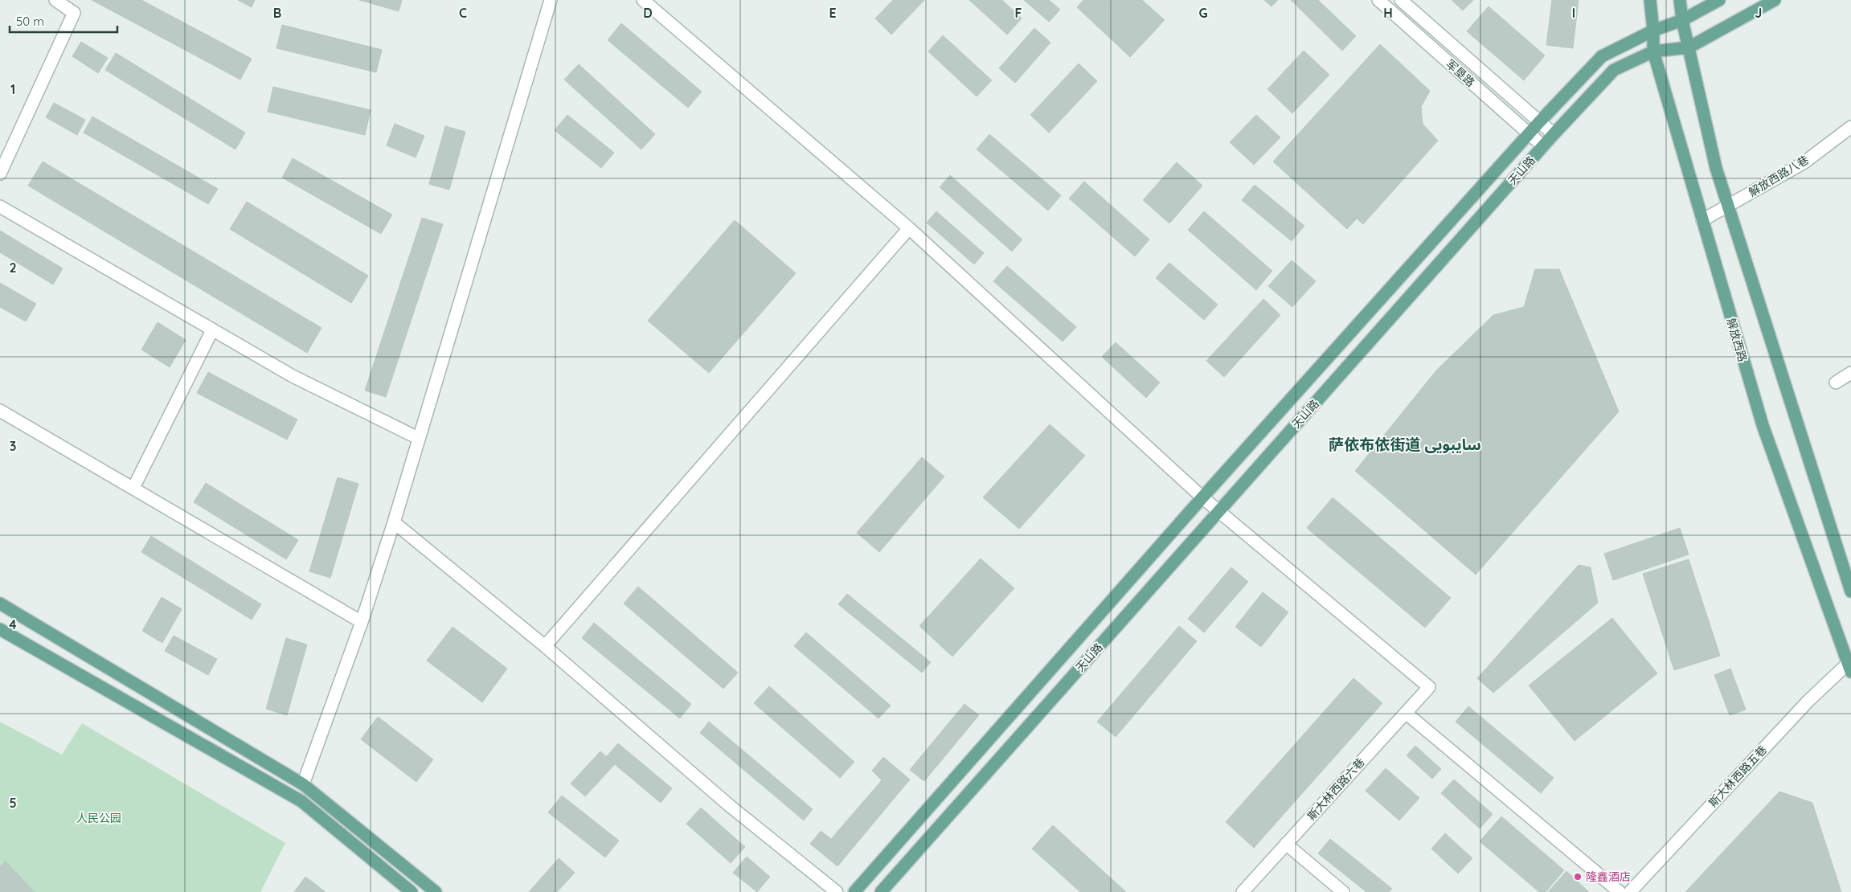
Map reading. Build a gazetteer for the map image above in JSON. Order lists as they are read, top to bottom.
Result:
{
  "streets": {
    "main road": ["天山路", "解放西路"],
    "street": [
      "军垦路",
      "解放西路八巷",
      "斯大林西路五巷",
      "斯大林西路六巷"
    ]
  },
  "crossings": [
    ["军垦路", "天山路"],
    ["天山路", "解放西路"],
    ["天山路", "斯大林西路六巷"],
    ["解放西路八巷", "解放西路"],
    ["解放西路", "斯大林西路五巷"]
  ],
  "districts": ["萨依布依街道 سايبويى"],
  "parks": ["人民公园"],
  "places": ["隆鑫酒店"],
  "scale_bar": "50 m",
  "grid": {
    "columns": [
      "B",
      "C",
      "D",
      "E",
      "F",
      "G",
      "H",
      "I",
      "J"
    ],
    "rows": [
      "1",
      "2",
      "3",
      "4",
      "5"
    ]
  }
}
